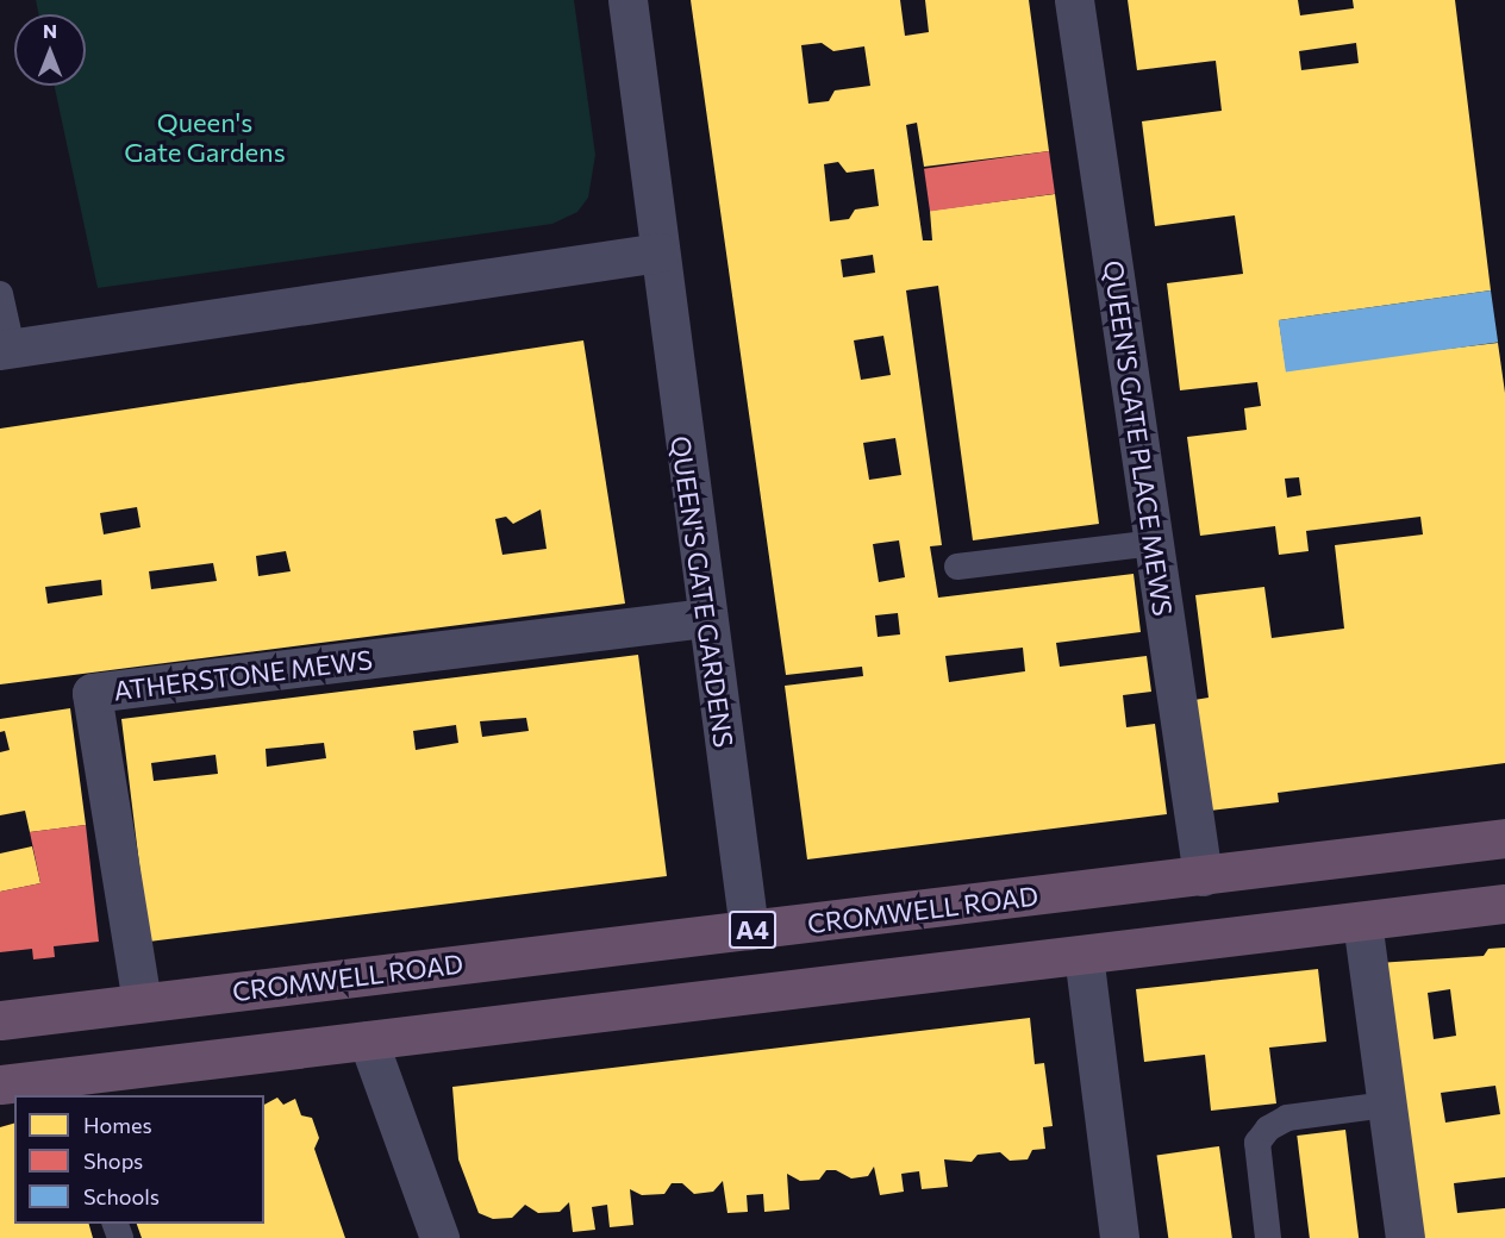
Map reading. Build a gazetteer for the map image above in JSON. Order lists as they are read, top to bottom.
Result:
{
  "streets": {
    "highway": ["CROMWELL ROAD", "A4"],
    "street": ["QUEEN'S GATE PLACE MEWS", "QUEEN'S GATE GARDENS", "ATHERSTONE MEWS"]
  },
  "crossings": [
    ["QUEEN'S GATE PLACE MEWS", "CROMWELL ROAD"],
    ["QUEEN'S GATE GARDENS", "ATHERSTONE MEWS"],
    ["QUEEN'S GATE GARDENS", "CROMWELL ROAD"],
    ["ATHERSTONE MEWS", "CROMWELL ROAD"]
  ],
  "parks": ["Queen's Gate Gardens"],
  "legend": ["Homes", "Shops", "Schools"],
  "north": "top"
}
